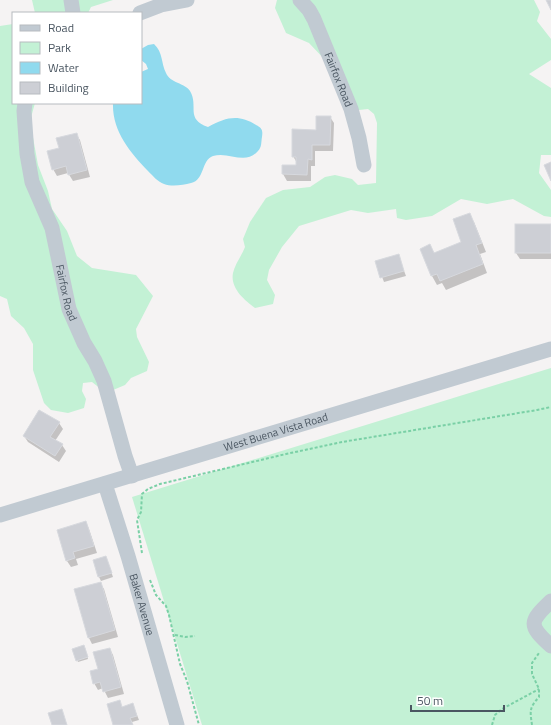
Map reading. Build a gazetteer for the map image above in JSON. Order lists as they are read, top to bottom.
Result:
{
  "streets": {
    "street": ["Fairfox Road", "West Buena Vista Road", "Baker Avenue"]
  },
  "crossings": [
    ["Fairfox Road", "West Buena Vista Road"],
    ["West Buena Vista Road", "Baker Avenue"]
  ],
  "legend": [
    "Road",
    "Park",
    "Water",
    "Building"
  ],
  "scale_bar": "50 m"
}
